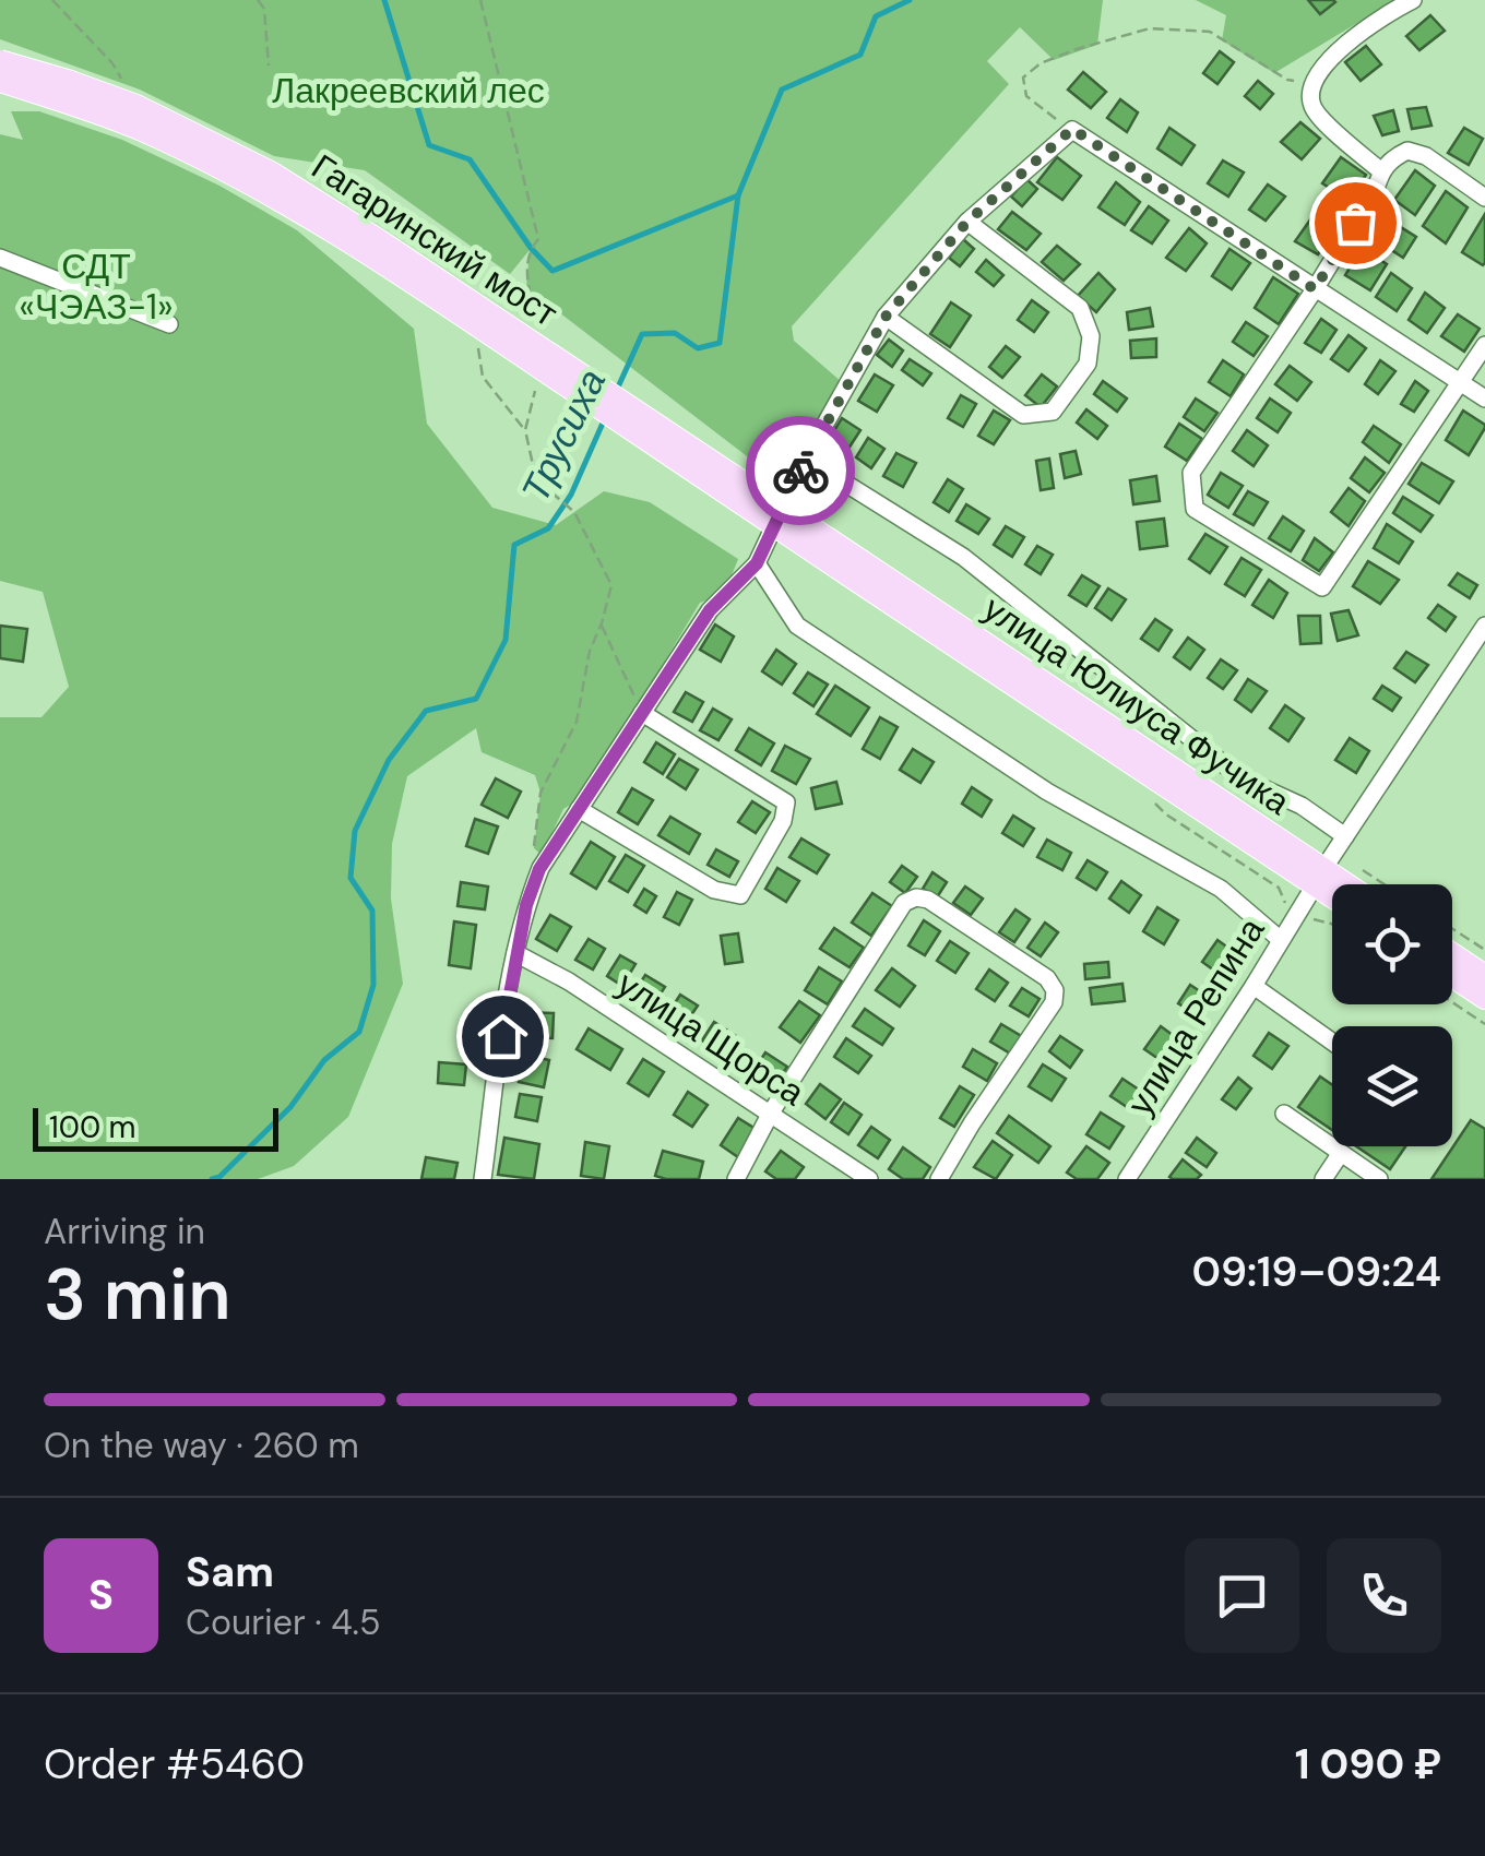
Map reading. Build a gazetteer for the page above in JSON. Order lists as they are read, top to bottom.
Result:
{
  "streets": {
    "main road": ["Гагаринский мост", "улица Юлиуса Фучика"],
    "street": ["улица Репина", "улица Щорса"]
  },
  "crossings": [
    ["Гагаринский мост", "улица Юлиуса Фучика"],
    ["улица Юлиуса Фучика", "улица Репина"]
  ],
  "water": ["Трусиха"],
  "parks": ["Лакреевский лес", "СДТ «ЧЭАЗ-1»"],
  "scale_bar": "100 m",
  "page": {
    "scale": "100 m",
    "heading": ["3 min", "Arriving in", "09:19–09:24"],
    "panel": [
      "Sam",
      "Courier · 4.5",
      "Order #5460",
      "1 090 ₽"
    ],
    "bar": "On the way · 260 m",
    "round": "S"
  }
}
